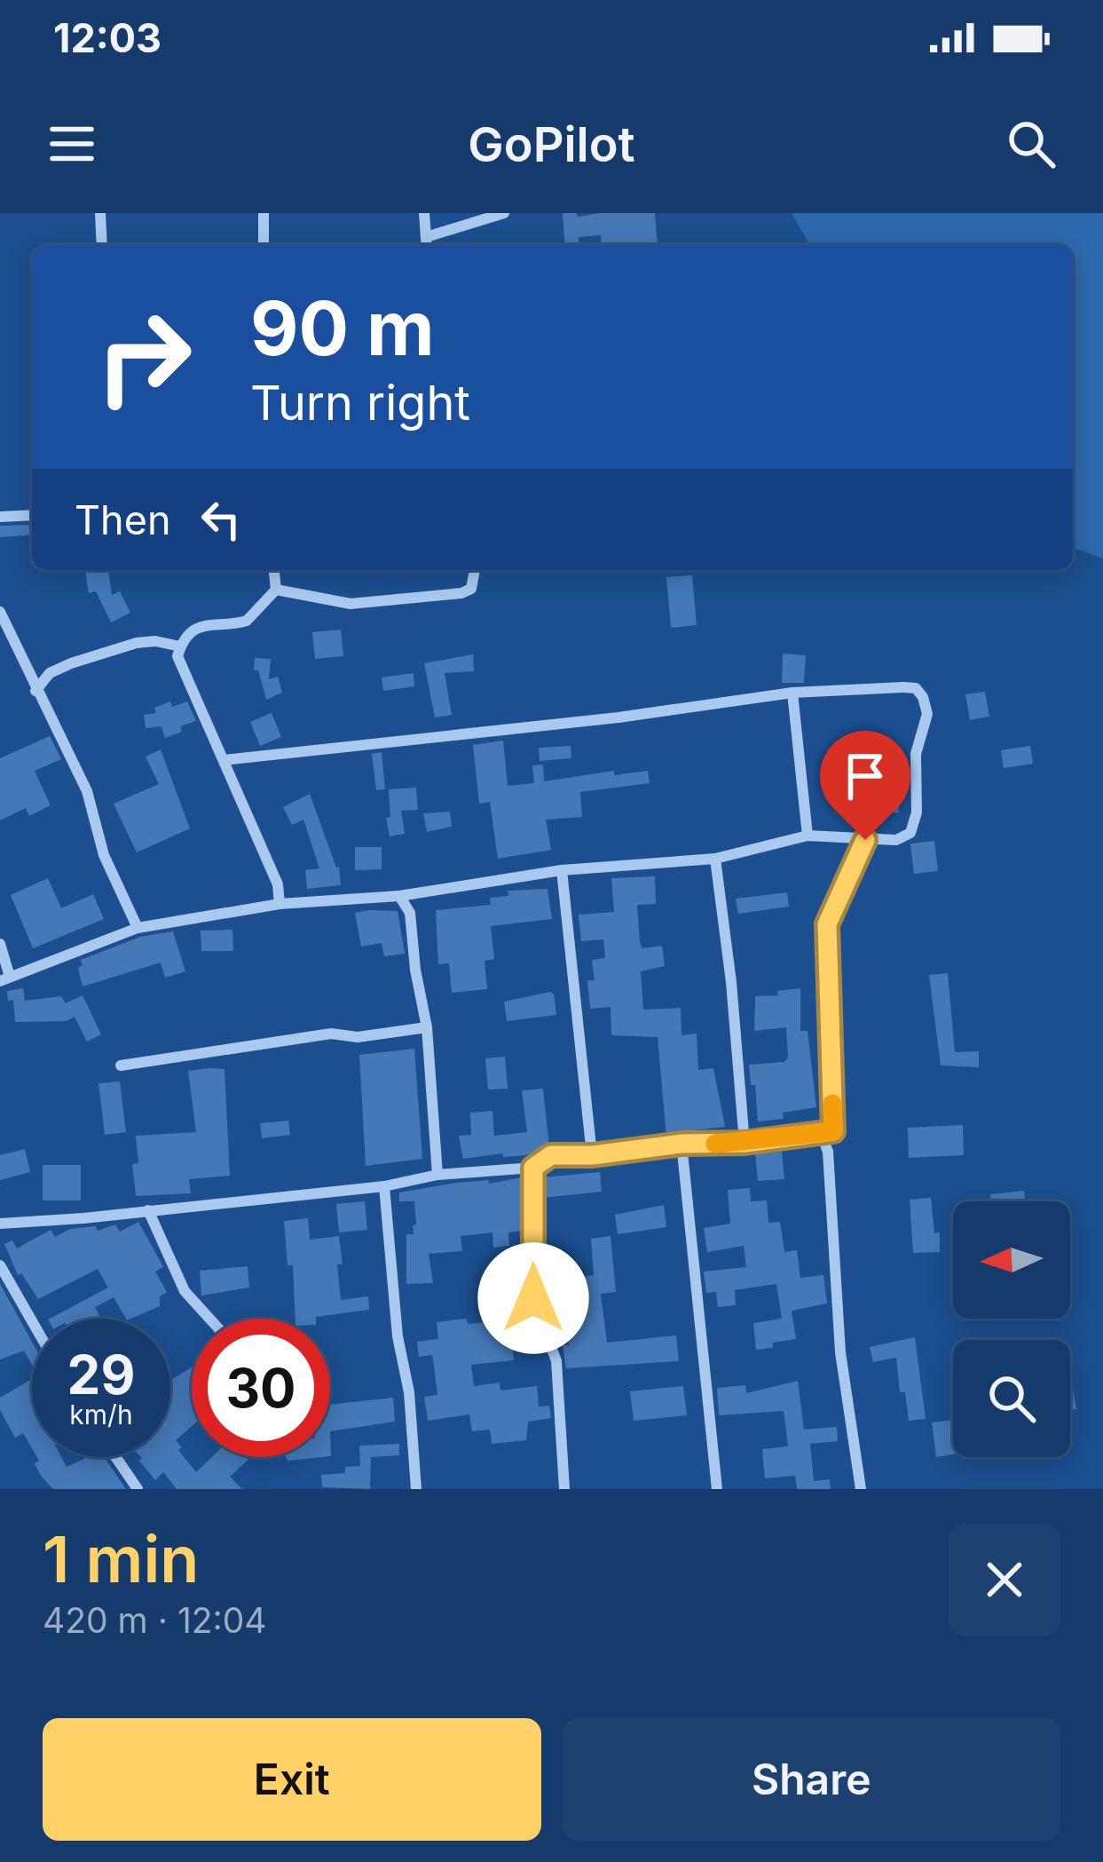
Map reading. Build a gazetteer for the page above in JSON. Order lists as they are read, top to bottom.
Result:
{
  "north": "left",
  "page": {
    "status": "12:03",
    "header": "GoPilot",
    "turn": ["90 m", "Turn right"],
    "then": "Then",
    "speed": "29 km/h",
    "limit": "30",
    "heading": ["1 min", "420 m · 12:04"],
    "buttons": ["Exit", "Share"]
  }
}
